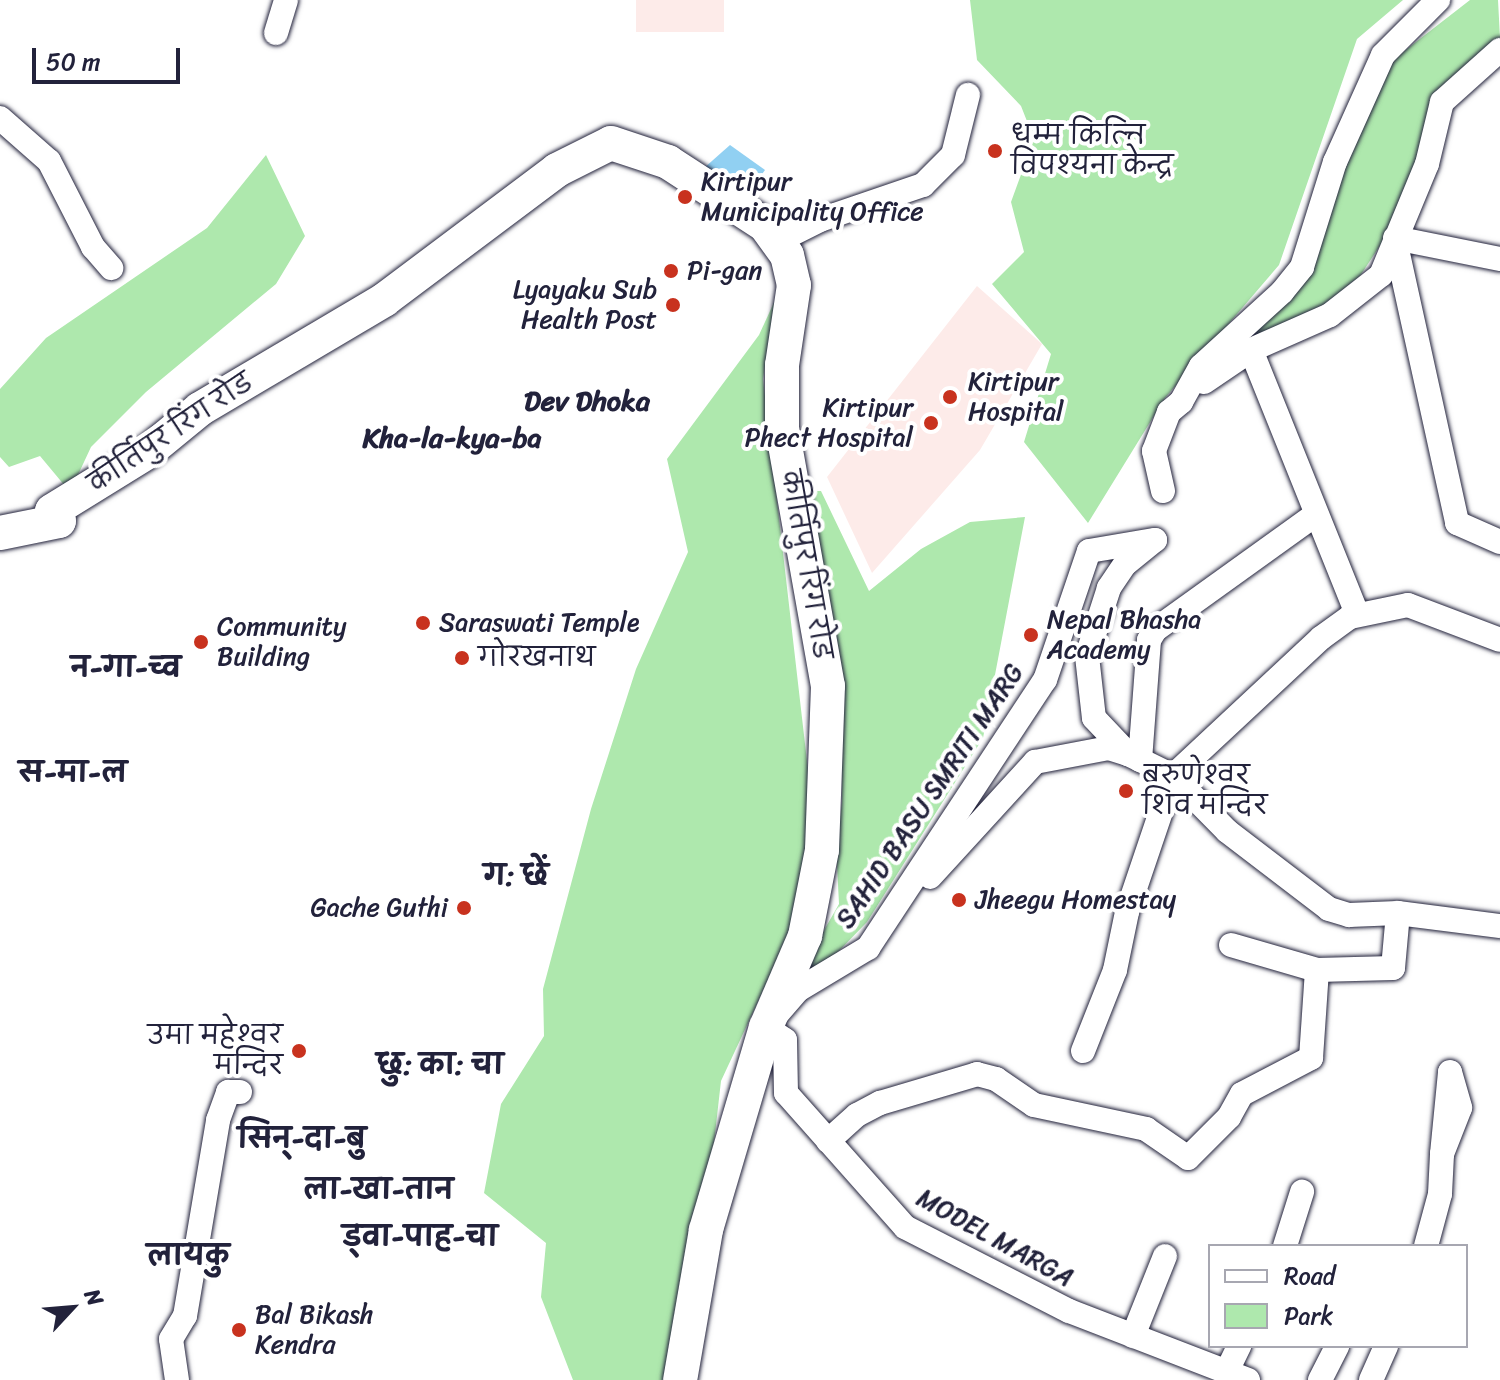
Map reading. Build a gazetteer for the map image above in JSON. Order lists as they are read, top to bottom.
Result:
{
  "streets": {
    "street": ["कीर्तिपुर रिंग रोड", "SAHID BASU SMRITI MARG", "MODEL MARGA"]
  },
  "crossings": [
    ["कीर्तिपुर रिंग रोड", "SAHID BASU SMRITI MARG"],
    ["कीर्तिपुर रिंग रोड", "MODEL MARGA"],
    ["SAHID BASU SMRITI MARG", "MODEL MARGA"]
  ],
  "districts": [
    "Dev Dhoka",
    "Kha-la-kya-ba",
    "न-गा-च्व",
    "स-मा-ल",
    "ग: छें",
    "छु: का: चा",
    "सिन्-दा-बु",
    "ला-खा-तान",
    "ड्वा-पाह-चा",
    "लायकु"
  ],
  "places": [
    "धम्म कित्त्ति विपश्यना केन्द्र",
    "Kirtipur Municipality Office",
    "Pi-gan",
    "Lyayaku Sub Health Post",
    "Kirtipur Hospital",
    "Kirtipur Phect Hospital",
    "Saraswati Temple",
    "Nepal Bhasha Academy",
    "Community Building",
    "गोरखनाथ",
    "बरुणेश्वर शिव मन्दिर",
    "Jheegu Homestay",
    "Gache Guthi",
    "उमा महेश्वर मन्दिर",
    "Bal Bikash Kendra"
  ],
  "legend": ["Road", "Park"],
  "scale_bar": "50 m",
  "north": "top right"
}
